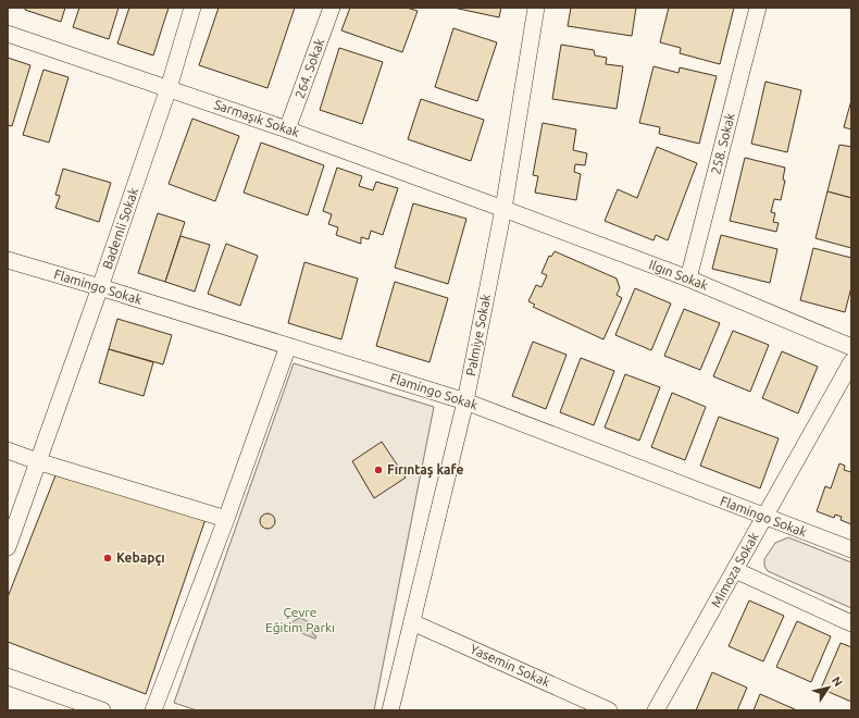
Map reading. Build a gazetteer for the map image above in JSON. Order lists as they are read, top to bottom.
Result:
{
  "streets": {
    "street": [
      "264. Sokak",
      "Sarmaşık Sokak",
      "258. Sokak",
      "Bademli Sokak",
      "Ilgın Sokak",
      "Flamingo Sokak",
      "Palmiye Sokak",
      "Mimoza Sokak",
      "Yasemin Sokak"
    ]
  },
  "crossings": [
    ["264. Sokak", "Sarmaşık Sokak"],
    ["Sarmaşık Sokak", "Bademli Sokak"],
    ["Sarmaşık Sokak", "Ilgın Sokak"],
    ["Sarmaşık Sokak", "Palmiye Sokak"],
    ["258. Sokak", "Ilgın Sokak"],
    ["Bademli Sokak", "Flamingo Sokak"],
    ["Ilgın Sokak", "Palmiye Sokak"],
    ["Flamingo Sokak", "Palmiye Sokak"],
    ["Flamingo Sokak", "Mimoza Sokak"],
    ["Palmiye Sokak", "Yasemin Sokak"]
  ],
  "parks": ["Çevre Eğitim Parkı"],
  "places": ["Fırıntaş kafe", "Kebapçı"],
  "north": "top right"
}
